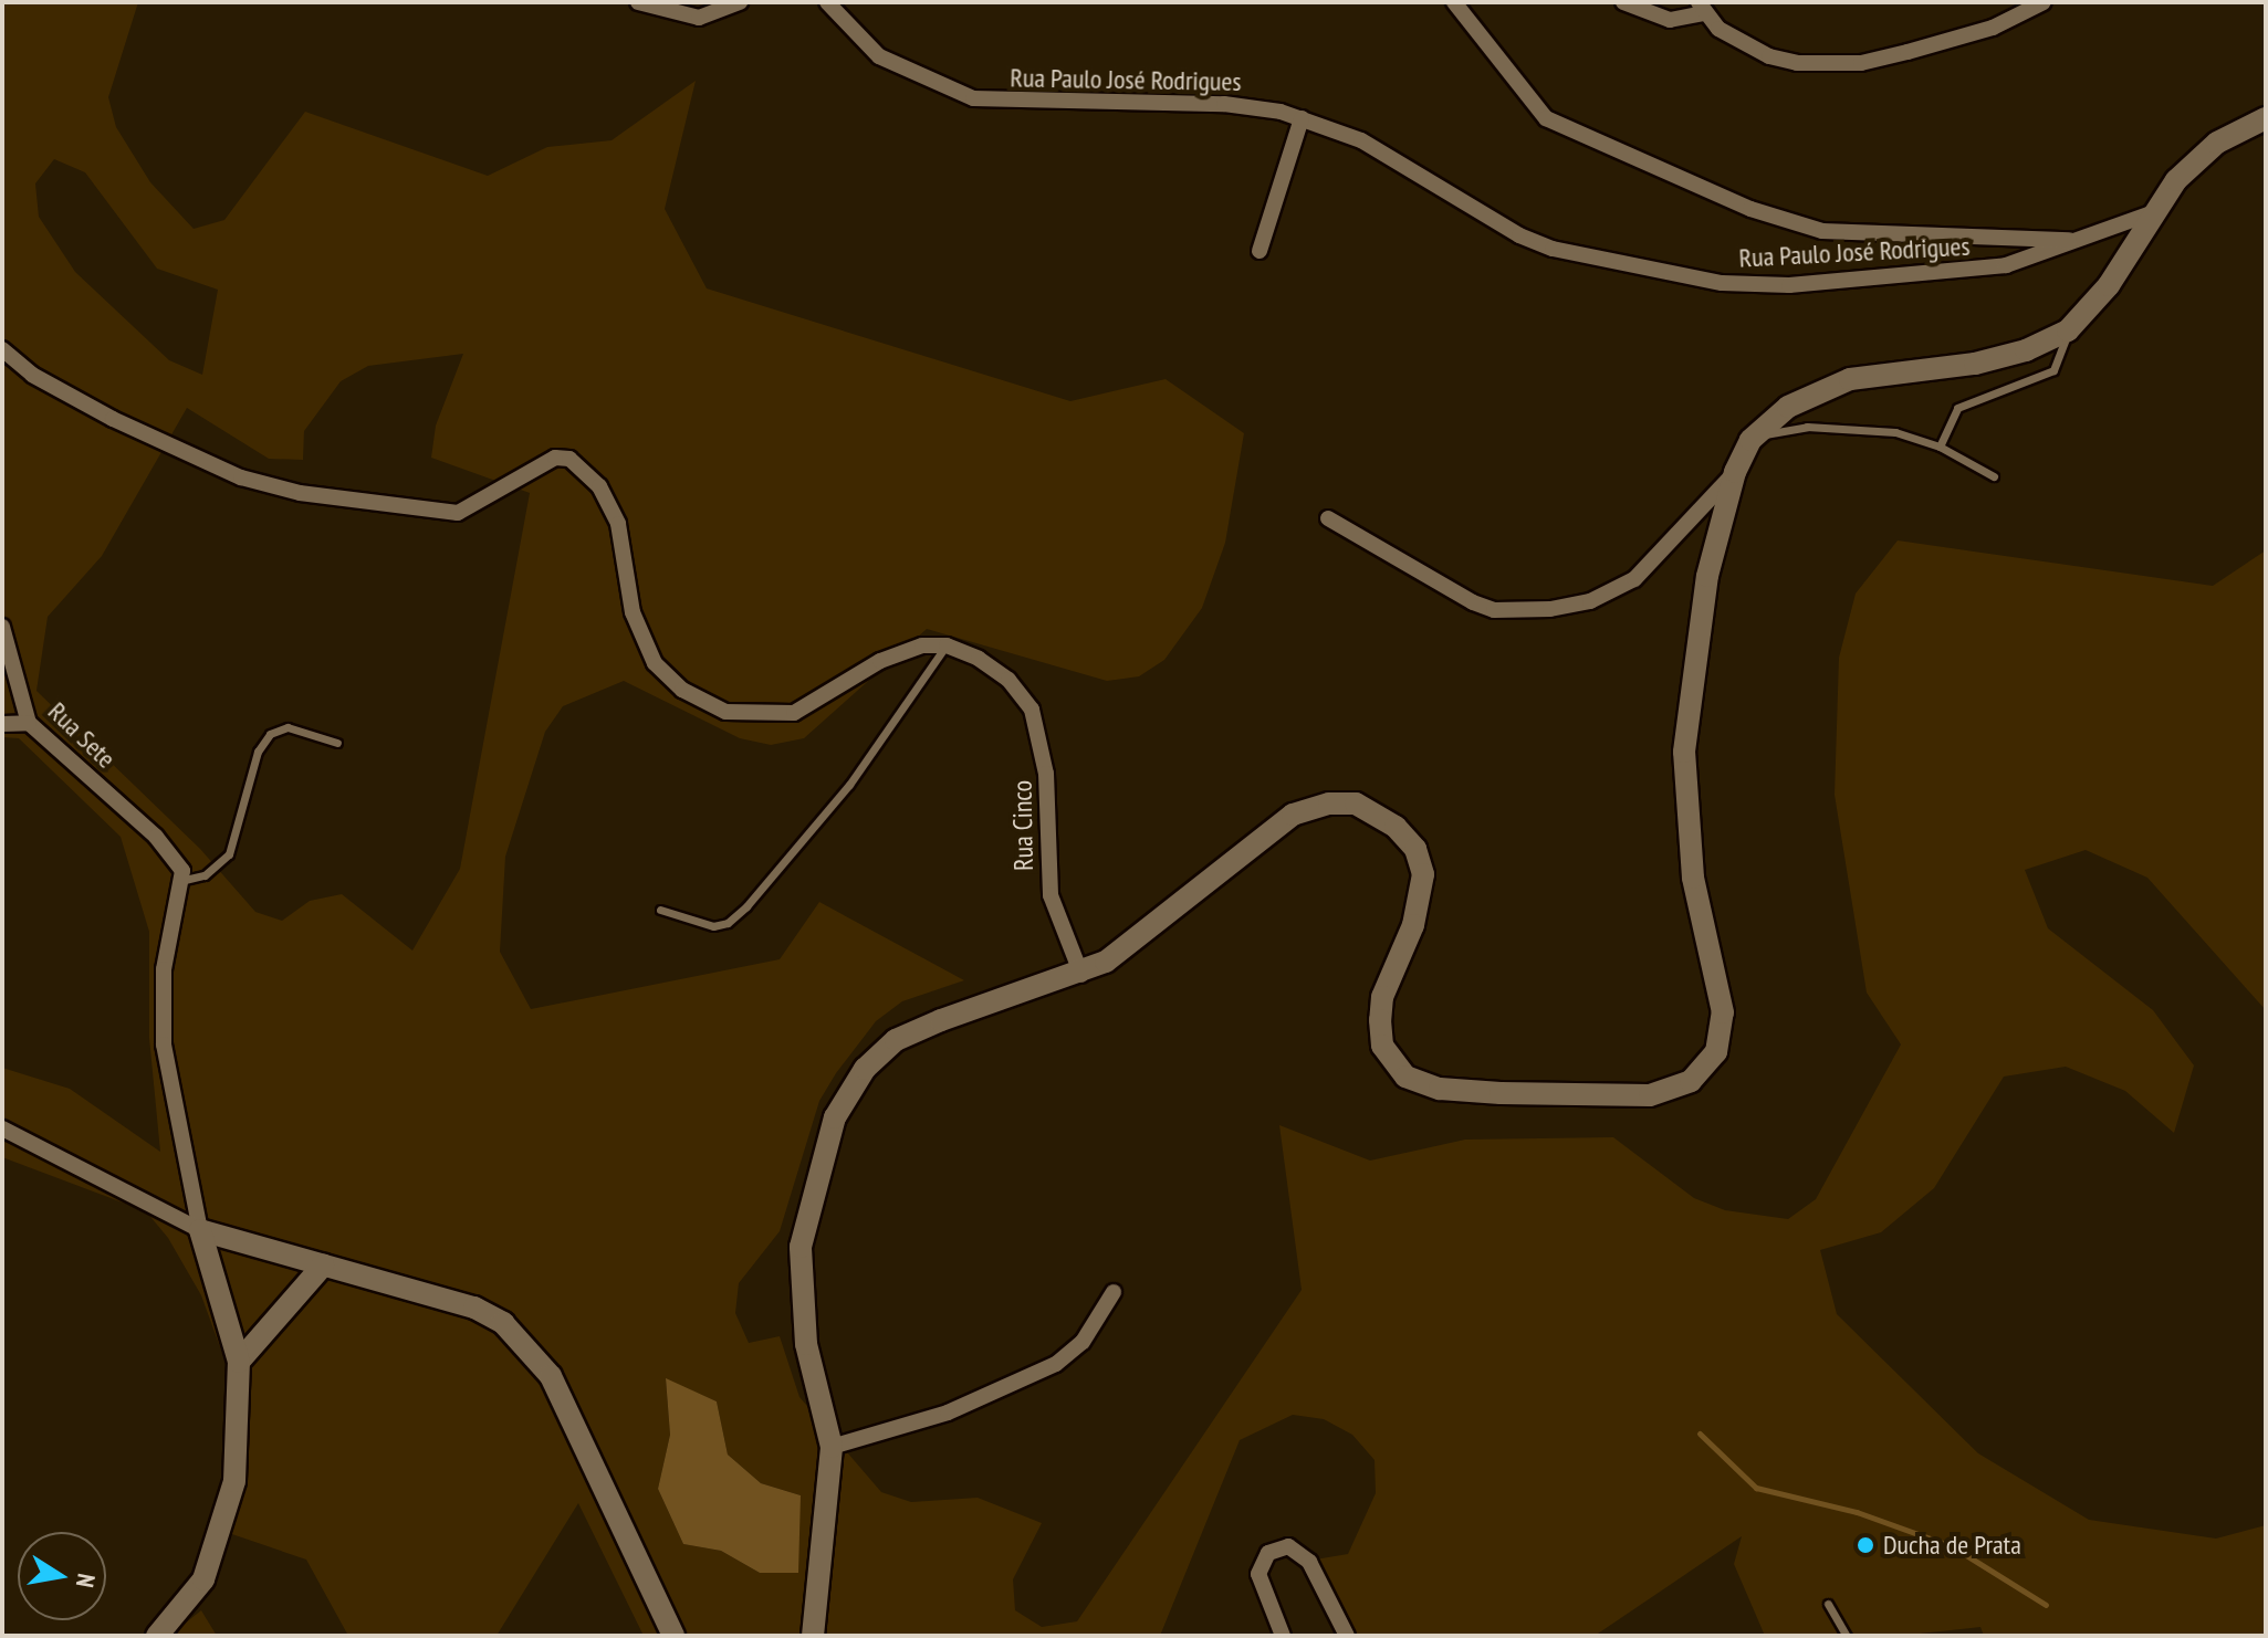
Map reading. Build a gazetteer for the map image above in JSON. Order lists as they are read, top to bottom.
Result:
{
  "streets": {
    "street": ["Rua Paulo José Rodrigues", "Rua Sete", "Rua Cinco"]
  },
  "places": ["Ducha de Prata"],
  "north": "right"
}
